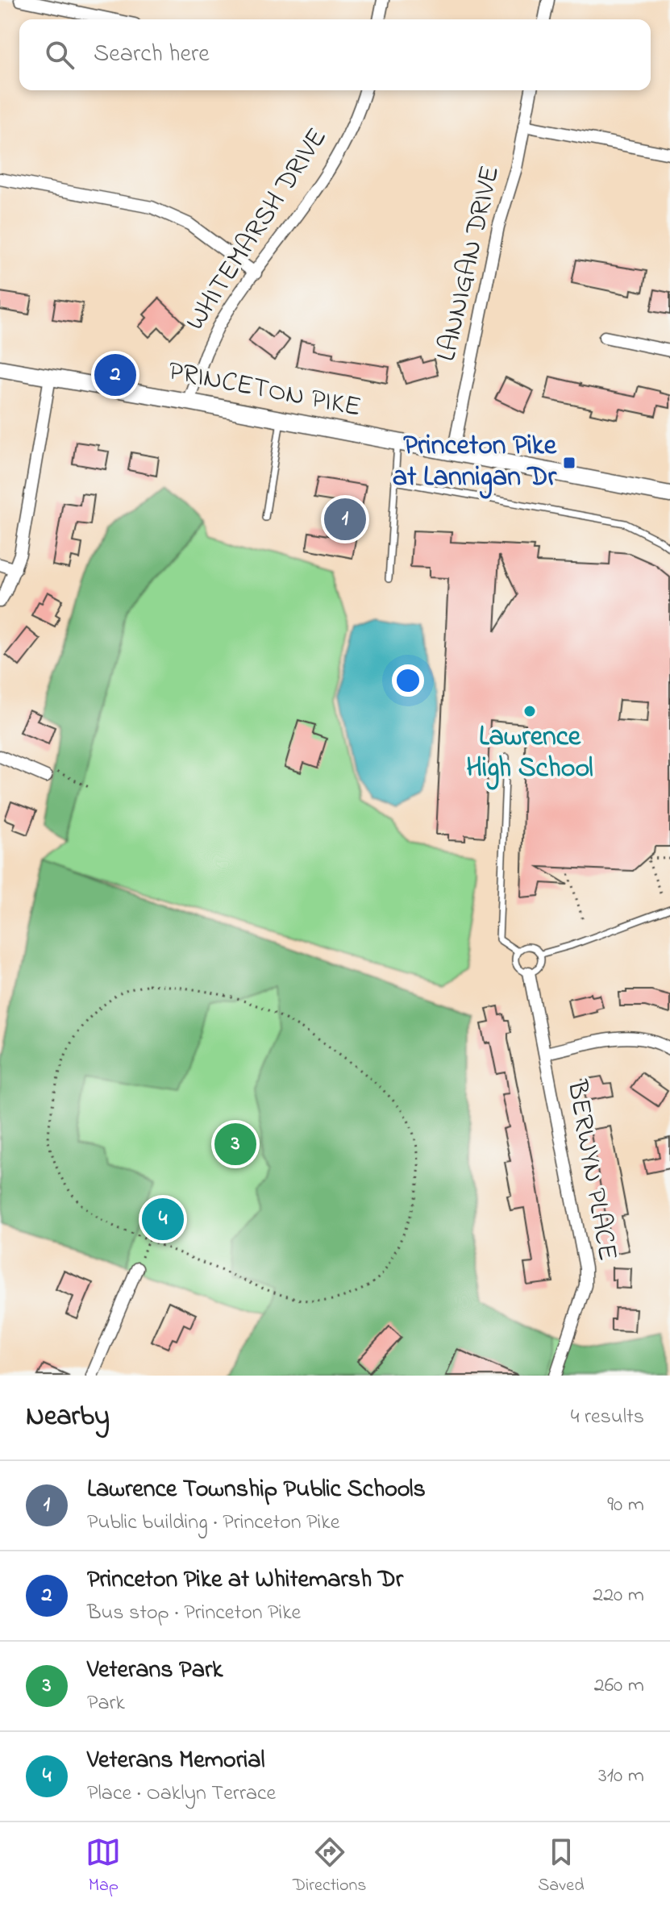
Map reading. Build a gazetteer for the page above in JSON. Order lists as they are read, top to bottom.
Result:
{
  "streets": {
    "main road": ["PRINCETON PIKE"],
    "street": ["WHITEMARSH DRIVE", "LANNIGAN DRIVE", "BERWYN PLACE"]
  },
  "crossings": [
    ["WHITEMARSH DRIVE", "PRINCETON PIKE"],
    ["LANNIGAN DRIVE", "PRINCETON PIKE"]
  ],
  "places": {
    "transit": ["Princeton Pike at Lannigan Dr"],
    "other": ["Lawrence High School"]
  },
  "page": {
    "search": "Search here",
    "pins": [
      "2",
      "1",
      "3",
      "4"
    ],
    "heading": ["Nearby", "4 results"],
    "list": [
      {
        "mark": "1",
        "name": "Lawrence Township Public Schools",
        "note": "Public building · Princeton Pike",
        "value": "90 m"
      },
      {
        "mark": "2",
        "name": "Princeton Pike at Whitemarsh Dr",
        "note": "Bus stop · Princeton Pike",
        "value": "220 m"
      },
      {
        "mark": "3",
        "name": "Veterans Park",
        "note": "Park",
        "value": "260 m"
      },
      {
        "mark": "4",
        "name": "Veterans Memorial",
        "note": "Place · Oaklyn Terrace",
        "value": "310 m"
      }
    ],
    "nav": ["Map", "Directions", "Saved"]
  }
}
